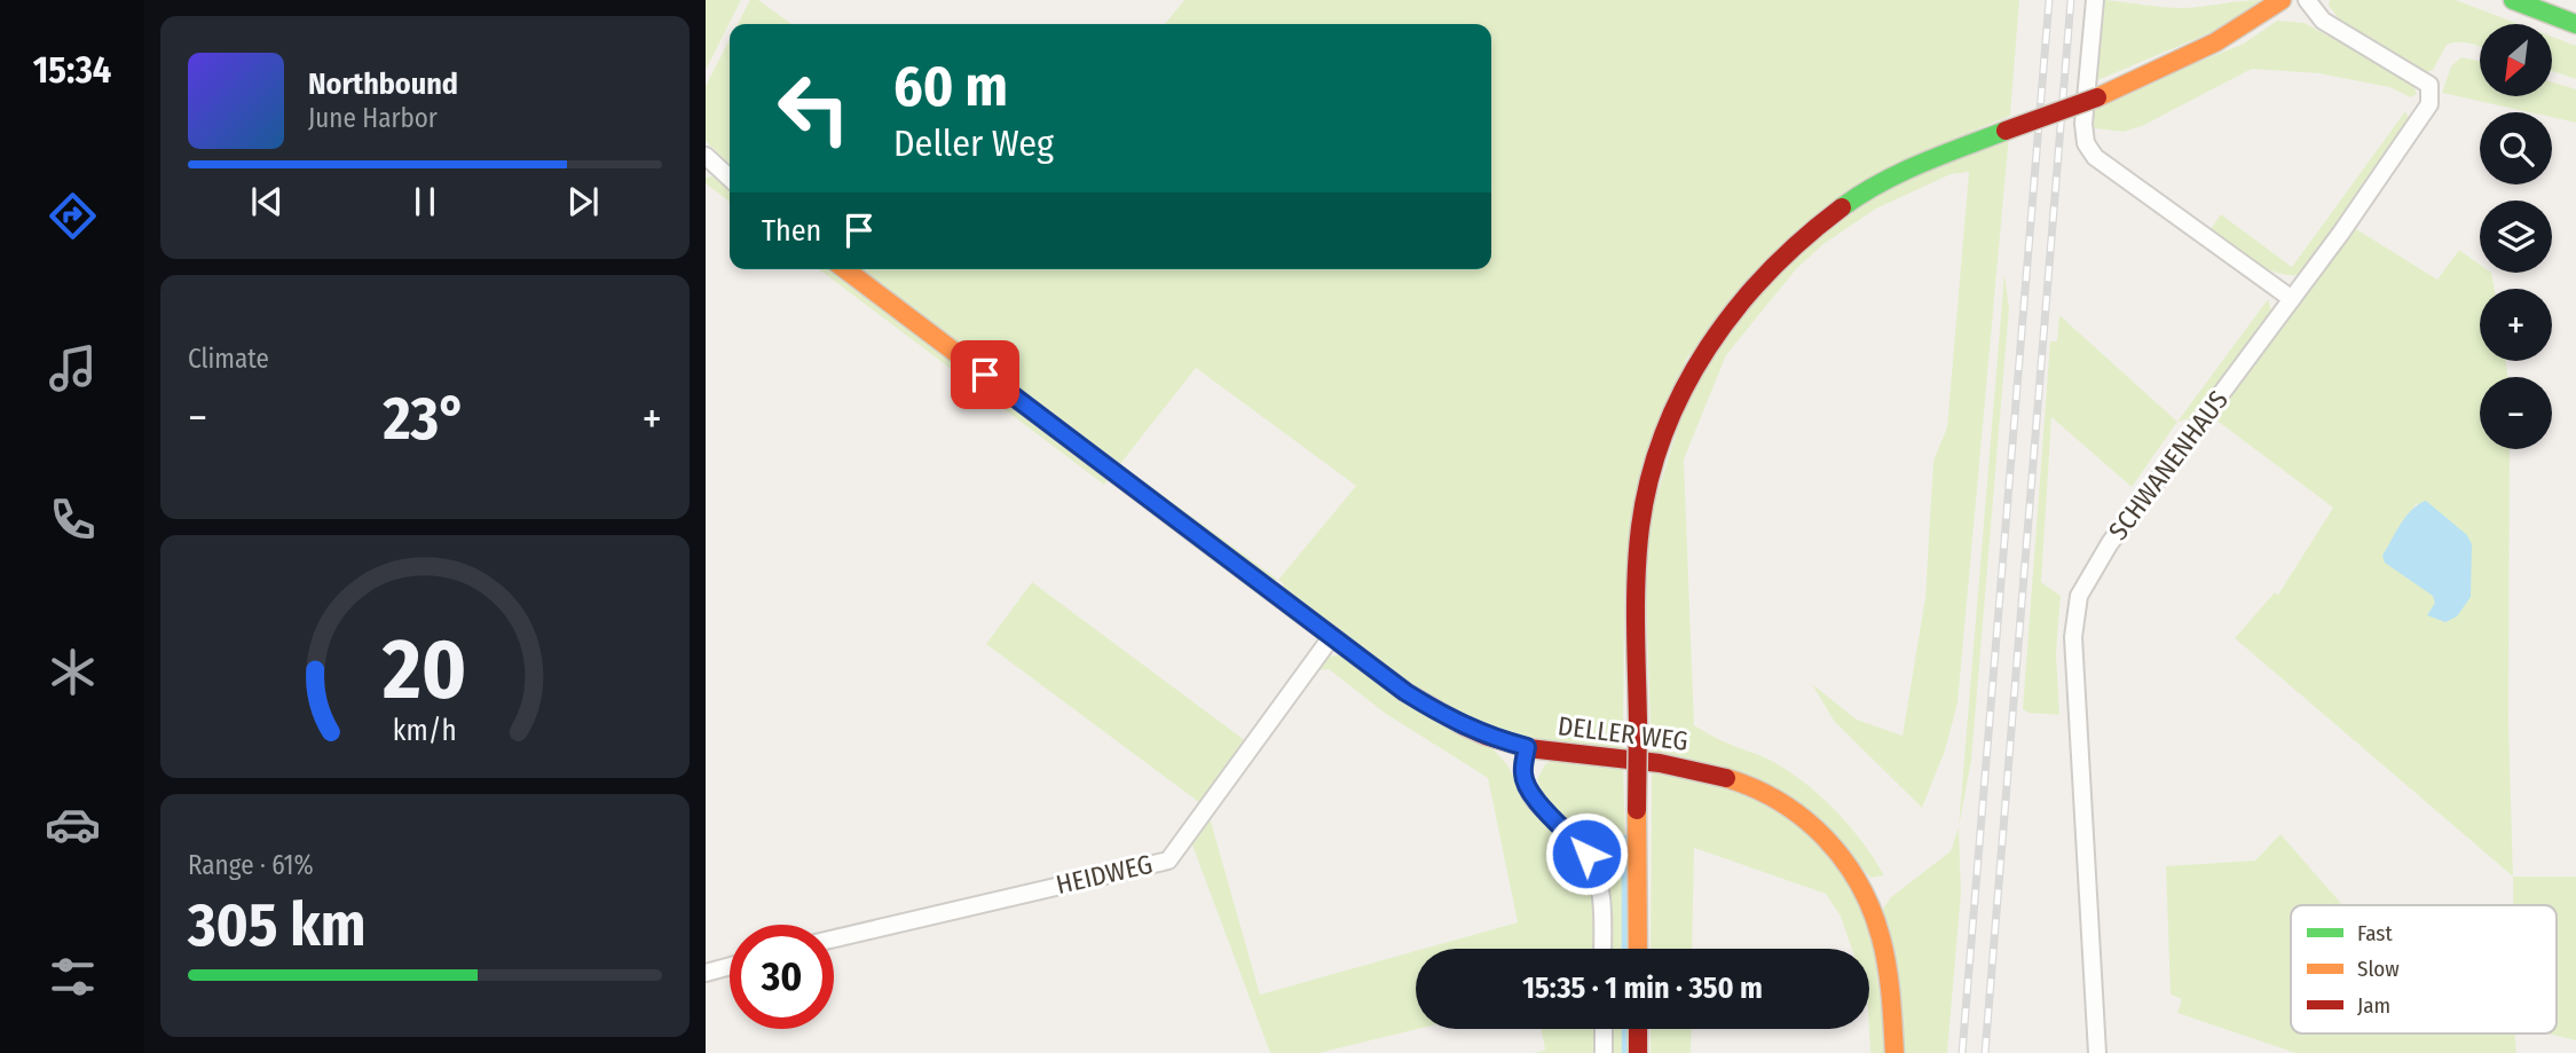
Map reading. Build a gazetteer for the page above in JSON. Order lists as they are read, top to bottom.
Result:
{
  "streets": {
    "main road": ["DELLER WEG"],
    "street": ["SCHWANENHAUS", "HEIDWEG"]
  },
  "crossings": [
    ["DELLER WEG", "HEIDWEG"]
  ],
  "legend": ["Fast", "Slow", "Jam"],
  "north": "bottom left",
  "page": {
    "tabs": "15:34",
    "map_buttons": ["+", "−"],
    "turn": ["60 m", "Deller Weg"],
    "song": ["Northbound", "June Harbor"],
    "then": "Then",
    "tile": [
      "Climate",
      ["Range · 61%", "305 km"]
    ],
    "heat": ["−", "23°", "+"],
    "limit": "30",
    "trip": "15:35 · 1 min · 350 m",
    "gauge": ["20", "km/h"]
  }
}
